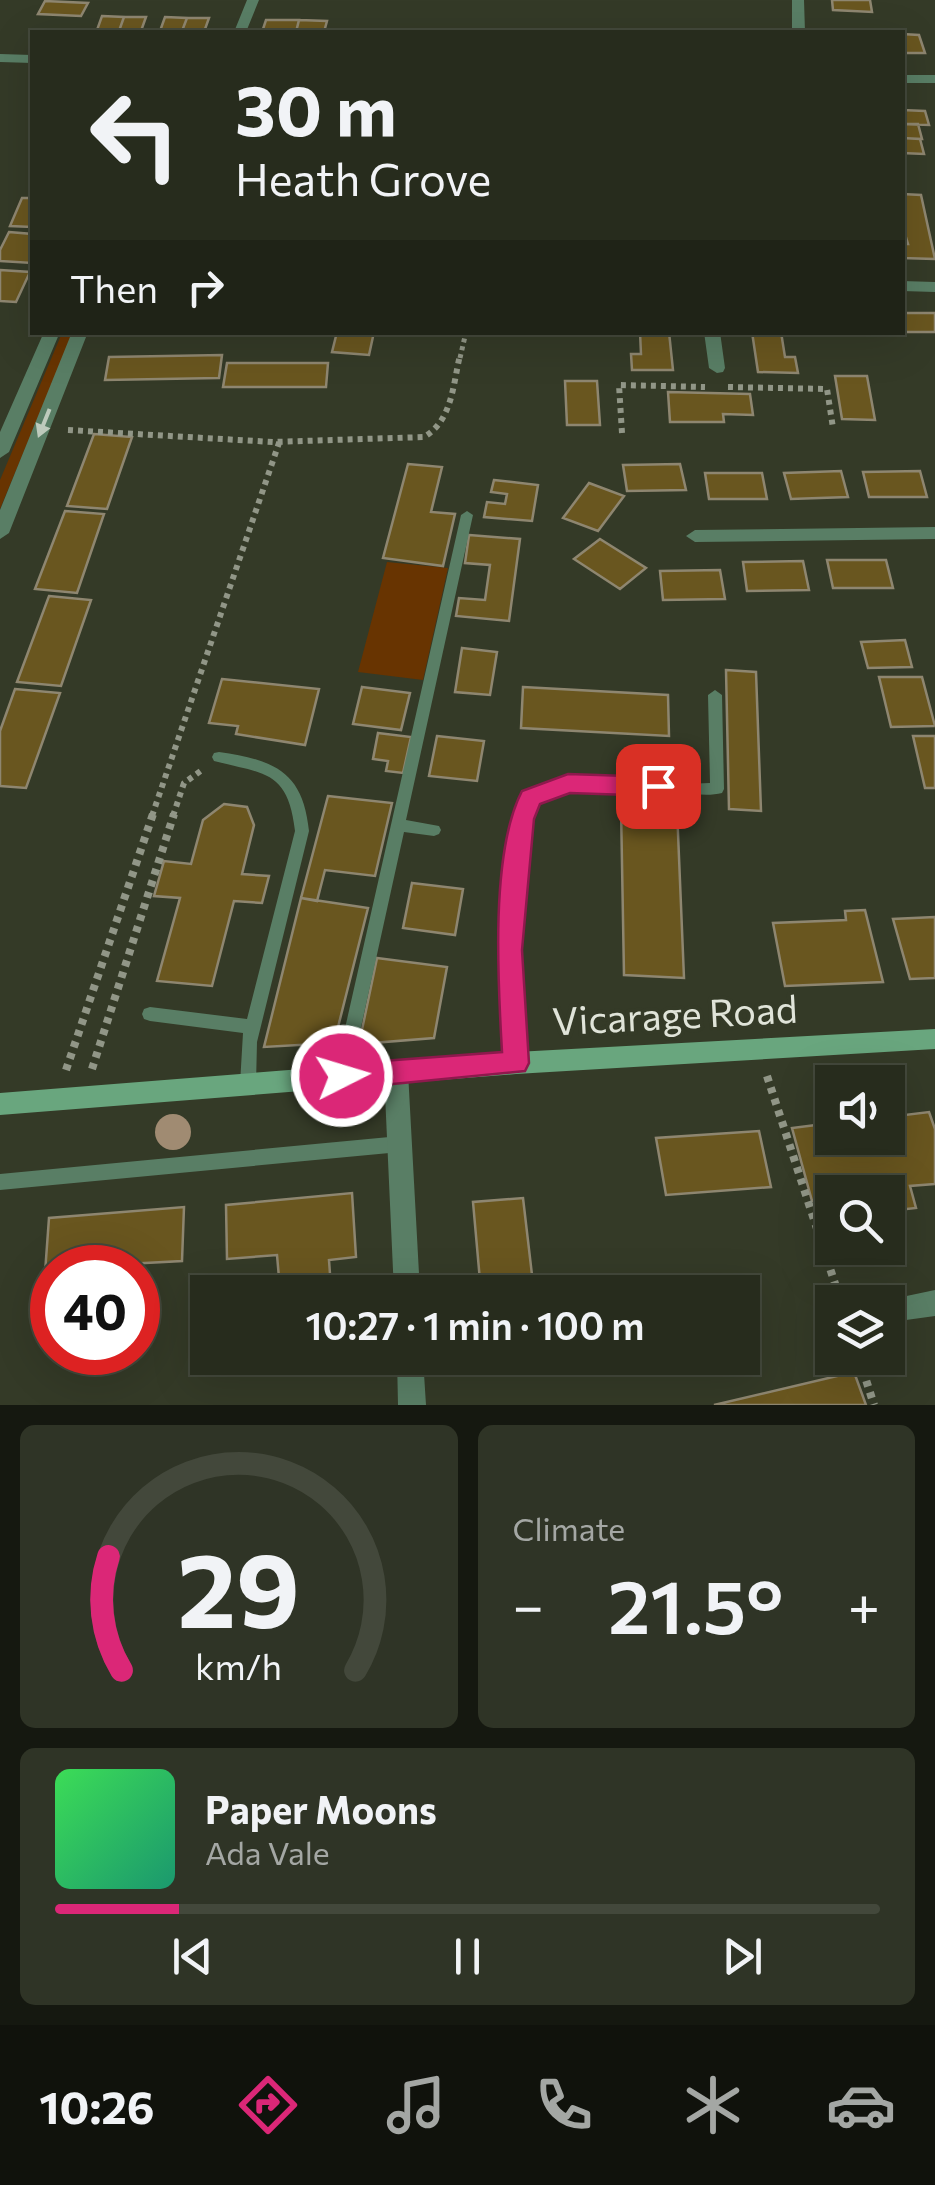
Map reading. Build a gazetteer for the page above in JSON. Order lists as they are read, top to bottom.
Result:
{
  "streets": {
    "street": ["Vicarage Road"]
  },
  "page": {
    "turn": ["30 m", "Heath Grove"],
    "then": "Then",
    "limit": "40",
    "trip": "10:27 · 1 min · 100 m",
    "tile": "Climate",
    "heat": ["−", "21.5°", "+"],
    "song": ["Paper Moons", "Ada Vale"],
    "tabs": "10:26",
    "gauge": ["29", "km/h"]
  }
}
